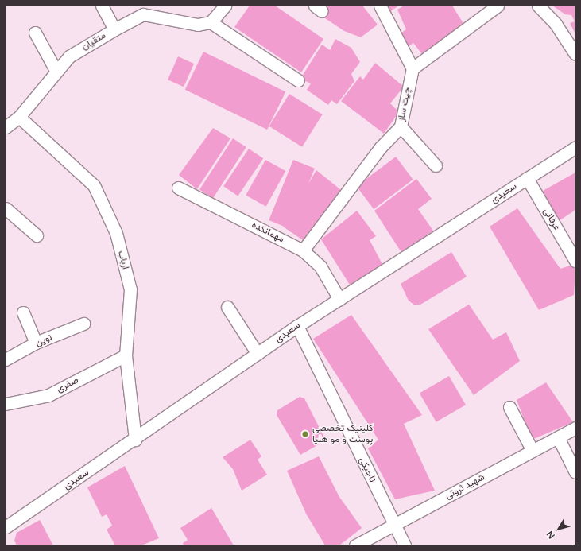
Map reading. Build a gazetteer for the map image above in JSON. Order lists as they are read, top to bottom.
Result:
{
  "streets": {
    "street": [
      "متقیان",
      "چیت ساز",
      "سعیدی",
      "عرفانی",
      "مهمانکده",
      "ارباب",
      "نوین",
      "صفری",
      "تاجیکی",
      "شهید ثروتی"
    ]
  },
  "crossings": [
    ["متقیان", "ارباب"],
    ["چیت ساز", "مهمانکده"],
    ["سعیدی", "عرفانی"],
    ["سعیدی", "مهمانکده"],
    ["سعیدی", "ارباب"],
    ["سعیدی", "تاجیکی"],
    ["ارباب", "صفری"],
    ["تاجیکی", "شهید ثروتی"]
  ],
  "places": ["کلینیک تخصصی پوست و مو هلیا"],
  "north": "bottom left"
}
